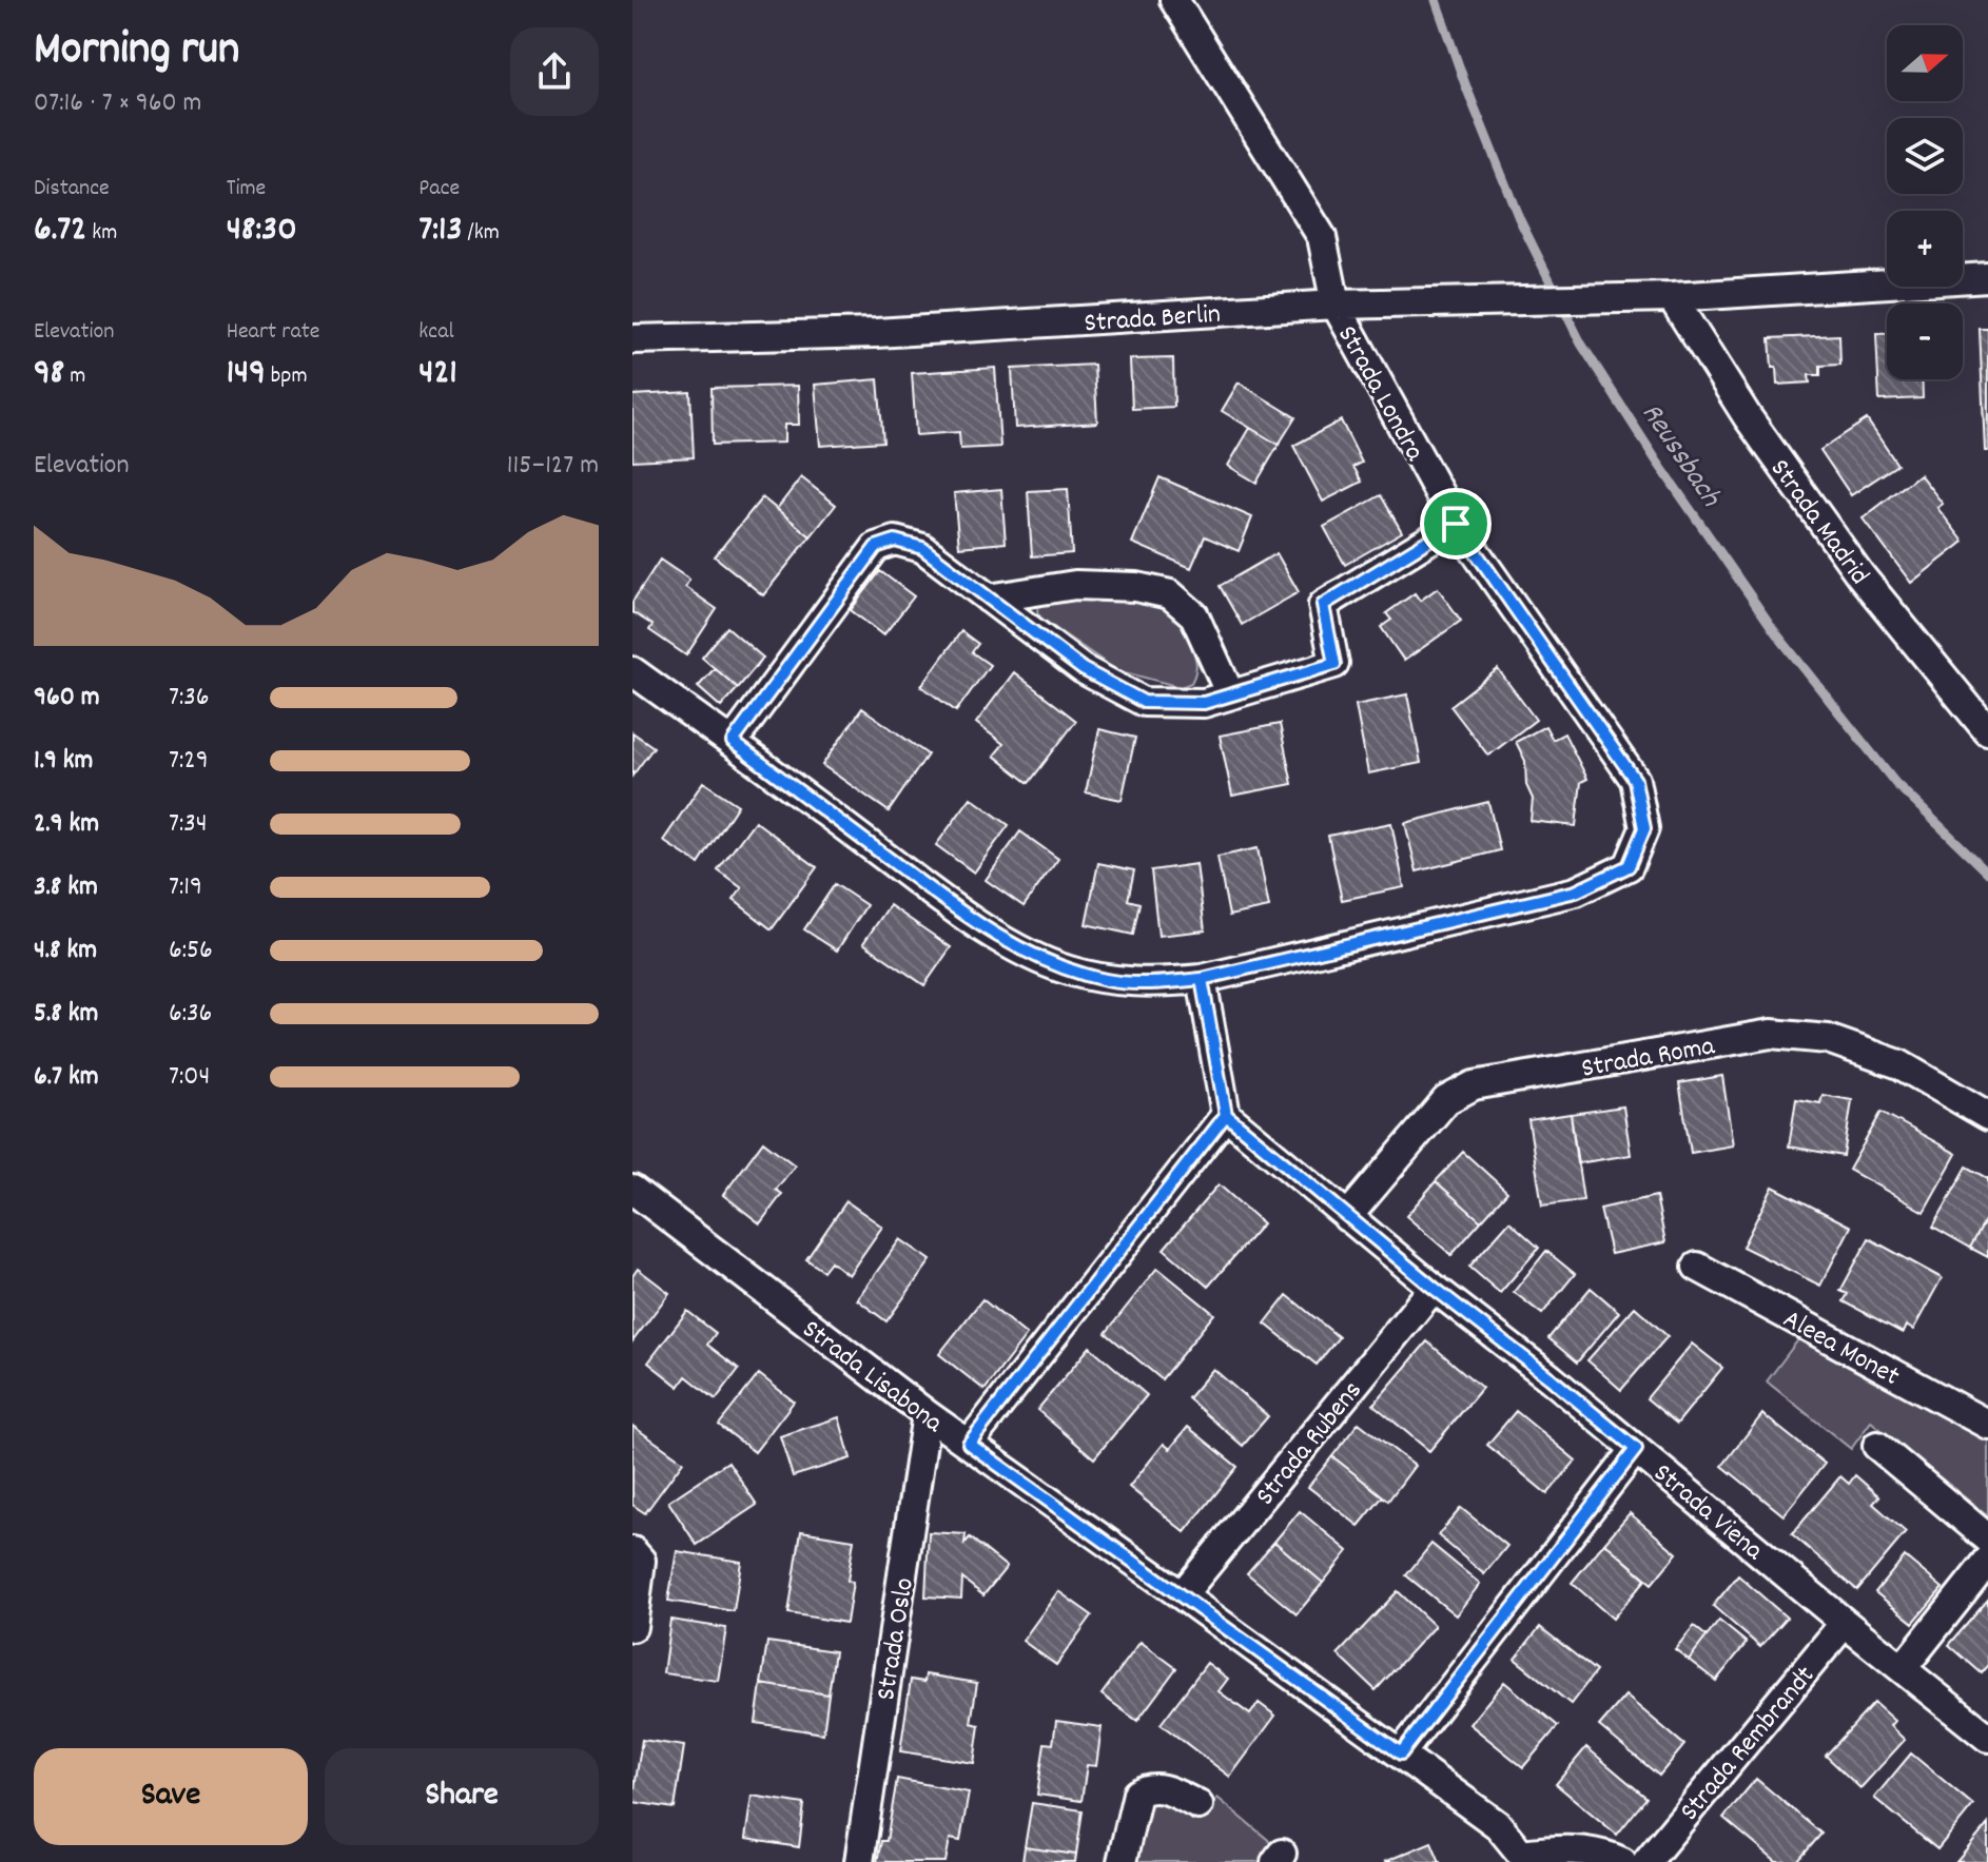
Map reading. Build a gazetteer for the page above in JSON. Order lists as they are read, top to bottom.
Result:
{
  "streets": {
    "street": [
      "Strada Berlin",
      "Strada Londra",
      "Strada Madrid",
      "Strada Roma",
      "Aleea Monet",
      "Strada Lisabona",
      "Strada Rubens",
      "Strada Viena",
      "Strada Oslo",
      "Strada Rembrandt"
    ]
  },
  "crossings": [
    ["Strada Berlin", "Strada Londra"],
    ["Strada Berlin", "Strada Madrid"],
    ["Strada Roma", "Strada Viena"],
    ["Strada Lisabona", "Strada Rubens"],
    ["Strada Lisabona", "Strada Oslo"],
    ["Strada Rubens", "Strada Viena"],
    ["Strada Viena", "Strada Rembrandt"]
  ],
  "water": ["Reussbach"],
  "north": "right",
  "page": {
    "heading": ["Morning run", "07:16 · 7 × 960 m"],
    "map_buttons": ["+", "−"],
    "stats": [
      ["Distance", "6.72 km"],
      ["Time", "48:30"],
      ["Pace", "7:13 /km"],
      ["Elevation", "98 m"],
      ["Heart rate", "149 bpm"],
      ["kcal", "421"]
    ],
    "chart": ["Elevation", "115–127 m"],
    "list": [
      {
        "name": "960 m",
        "note": "7:36"
      },
      {
        "name": "1.9 km",
        "note": "7:29"
      },
      {
        "name": "2.9 km",
        "note": "7:34"
      },
      {
        "name": "3.8 km",
        "note": "7:19"
      },
      {
        "name": "4.8 km",
        "note": "6:56"
      },
      {
        "name": "5.8 km",
        "note": "6:36"
      },
      {
        "name": "6.7 km",
        "note": "7:04"
      }
    ],
    "buttons": ["Save", "Share"]
  }
}
